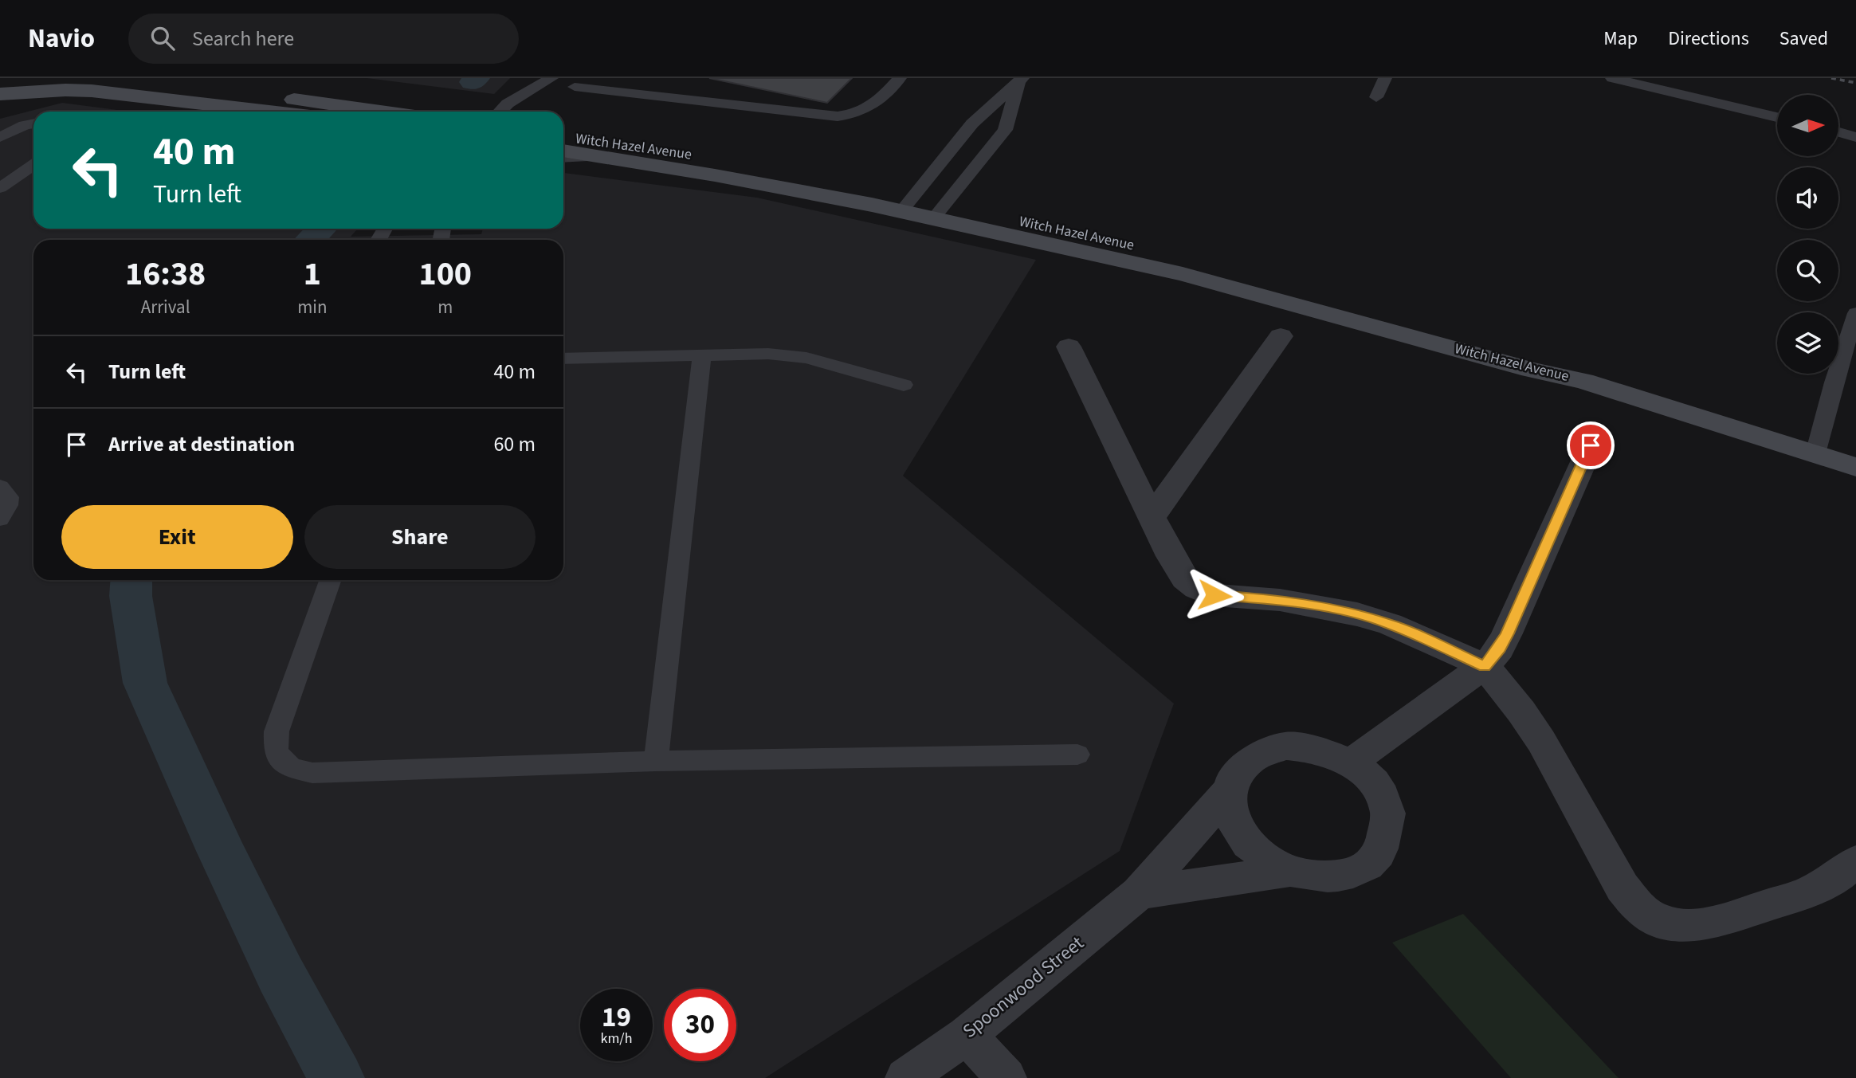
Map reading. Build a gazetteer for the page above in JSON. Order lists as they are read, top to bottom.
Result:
{
  "streets": {
    "street": ["Witch Hazel Avenue", "Spoonwood Street"]
  },
  "north": "right",
  "page": {
    "header": "Navio",
    "search": "Search here",
    "nav": ["Map", "Directions", "Saved"],
    "turn": ["40 m", "Turn left"],
    "eta": [
      "16:38",
      "Arrival",
      "1",
      "min",
      "100",
      "m"
    ],
    "list": [
      {
        "name": "Turn left",
        "value": "40 m"
      },
      {
        "name": "Arrive at destination",
        "value": "60 m"
      }
    ],
    "buttons": ["Exit", "Share"],
    "speed": "19 km/h",
    "limit": "30"
  }
}
